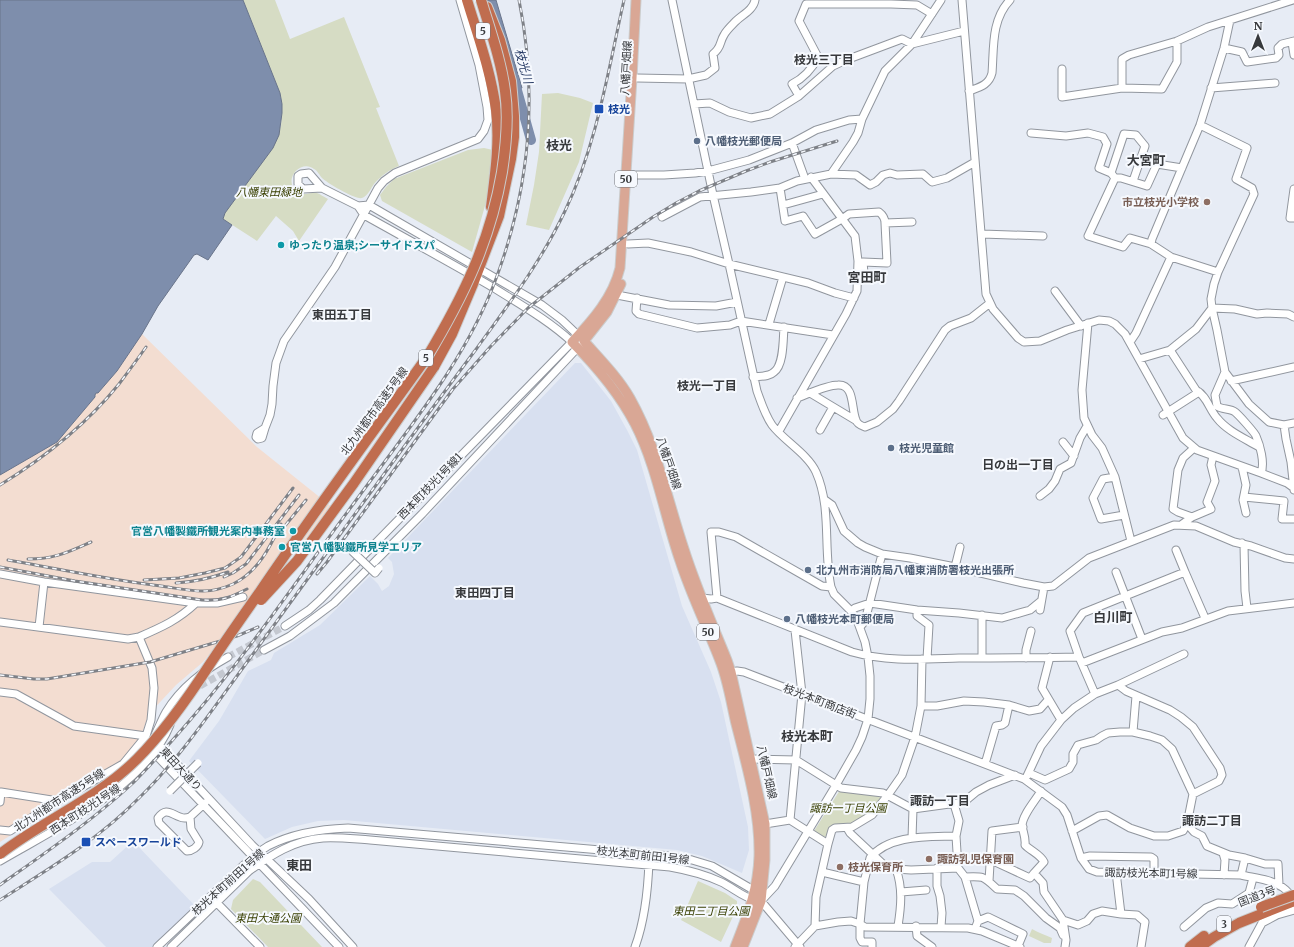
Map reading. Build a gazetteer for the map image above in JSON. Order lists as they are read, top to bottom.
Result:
{
  "streets": {
    "highway": [
      "5",
      "北九州都市高速5号線",
      "国道3号",
      "3"
    ],
    "main road": ["八幡戸畑線", "50"],
    "street": [
      "西本町枝光1号線1",
      "枝光本町商店街",
      "東田大通り",
      "西本町枝光1号線",
      "枝光本町前田1号線",
      "諏訪枝光本町1号線"
    ]
  },
  "crossings": [
    ["八幡戸畑線", "西本町枝光1号線1"],
    ["八幡戸畑線", "枝光本町商店街"],
    ["八幡戸畑線", "枝光本町前田1号線"],
    ["北九州都市高速5号線", "西本町枝光1号線"],
    ["枝光本町商店街", "諏訪枝光本町1号線"],
    ["東田大通り", "西本町枝光1号線"],
    ["東田大通り", "枝光本町前田1号線"],
    ["諏訪枝光本町1号線", "国道3号"]
  ],
  "districts": [
    "枝光三丁目",
    "枝光",
    "大宮町",
    "宮田町",
    "東田五丁目",
    "枝光一丁目",
    "日の出一丁目",
    "東田四丁目",
    "白川町",
    "枝光本町",
    "諏訪一丁目",
    "諏訪二丁目",
    "東田"
  ],
  "water": ["枝光川"],
  "parks": [
    "八幡東田緑地",
    "諏訪一丁目公園",
    "東田三丁目公園",
    "東田大通公園"
  ],
  "places": {
    "transit": ["枝光", "スペースワールド"],
    "other": [
      "八幡枝光郵便局",
      "市立枝光小学校",
      "ゆったり温泉;シーサイドスパ",
      "枝光児童館",
      "官営八幡製鐵所観光案内事務室",
      "官営八幡製鐵所見学エリア",
      "北九州市消防局八幡東消防署枝光出張所",
      "八幡枝光本町郵便局",
      "諏訪乳児保育園",
      "枝光保育所"
    ]
  },
  "north": "top"
}
